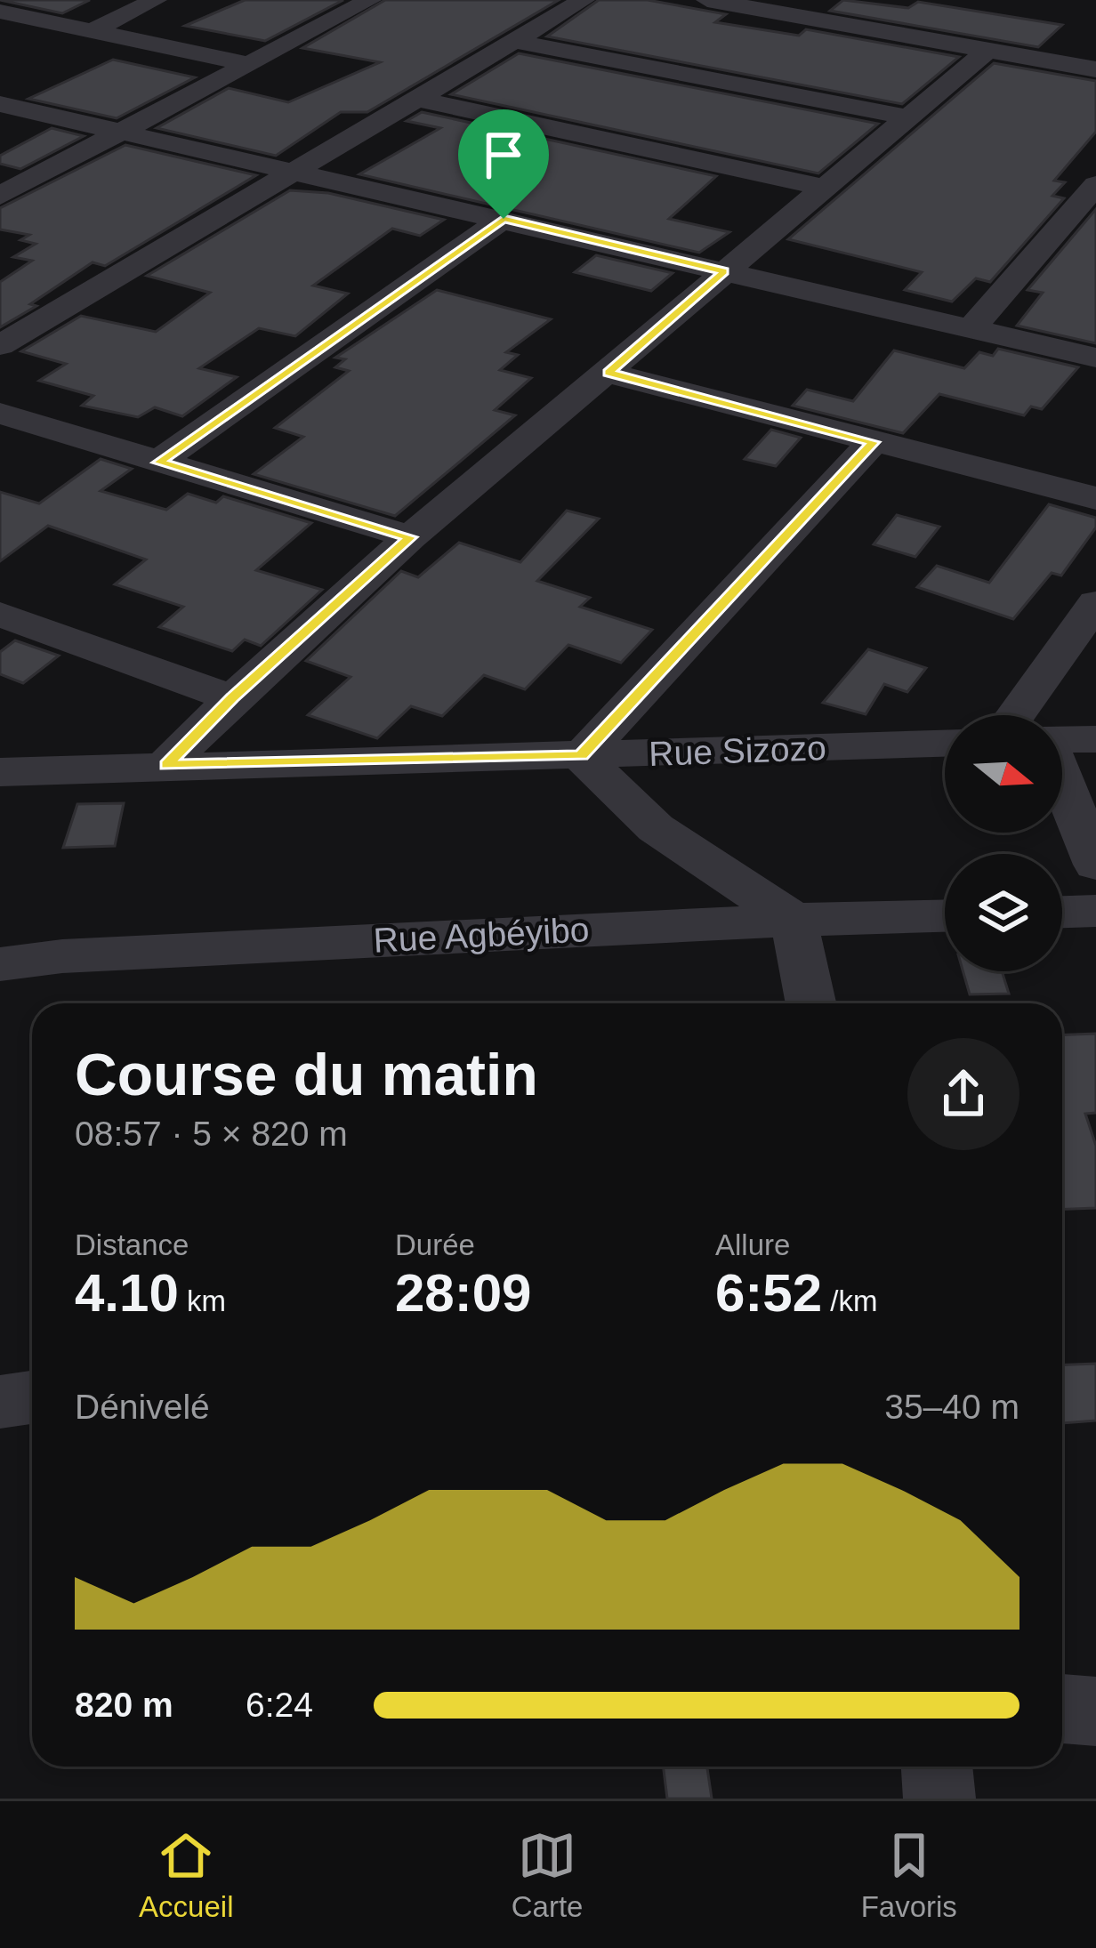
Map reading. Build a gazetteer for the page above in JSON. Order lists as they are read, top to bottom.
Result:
{
  "streets": {
    "street": ["Rue Sizozo", "Rue Agbéyibo"]
  },
  "north": "right",
  "page": {
    "heading": ["Course du matin", "08:57 · 5 × 820 m"],
    "stats": [
      ["Distance", "4.10 km"],
      ["Durée", "28:09"],
      ["Allure", "6:52 /km"]
    ],
    "chart": ["Dénivelé", "35–40 m"],
    "list": [
      {
        "name": "820 m",
        "note": "6:24"
      }
    ],
    "tabs": ["Accueil", "Carte", "Favoris"]
  }
}
